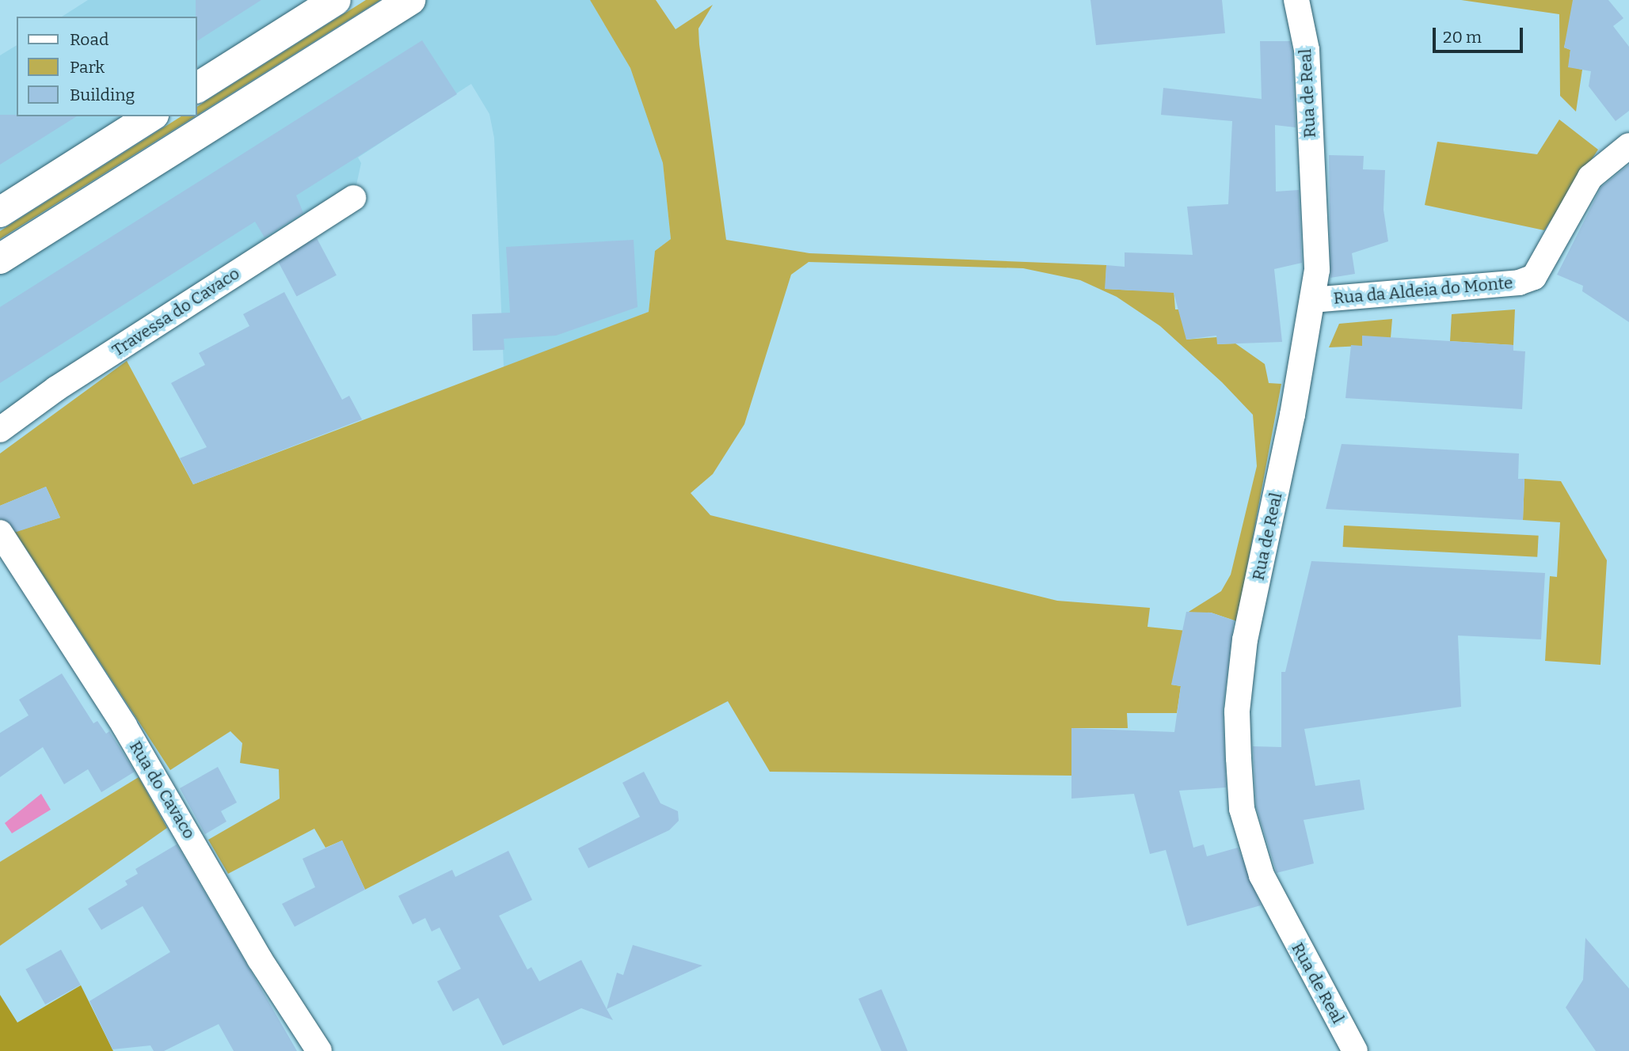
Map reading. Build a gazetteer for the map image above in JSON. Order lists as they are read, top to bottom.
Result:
{
  "streets": {
    "street": [
      "Rua de Real",
      "Rua da Aldeia do Monte",
      "Travessa do Cavaco",
      "Rua do Cavaco"
    ]
  },
  "crossings": [
    ["Rua de Real", "Rua da Aldeia do Monte"]
  ],
  "legend": ["Road", "Park", "Building"],
  "scale_bar": "20 m"
}
